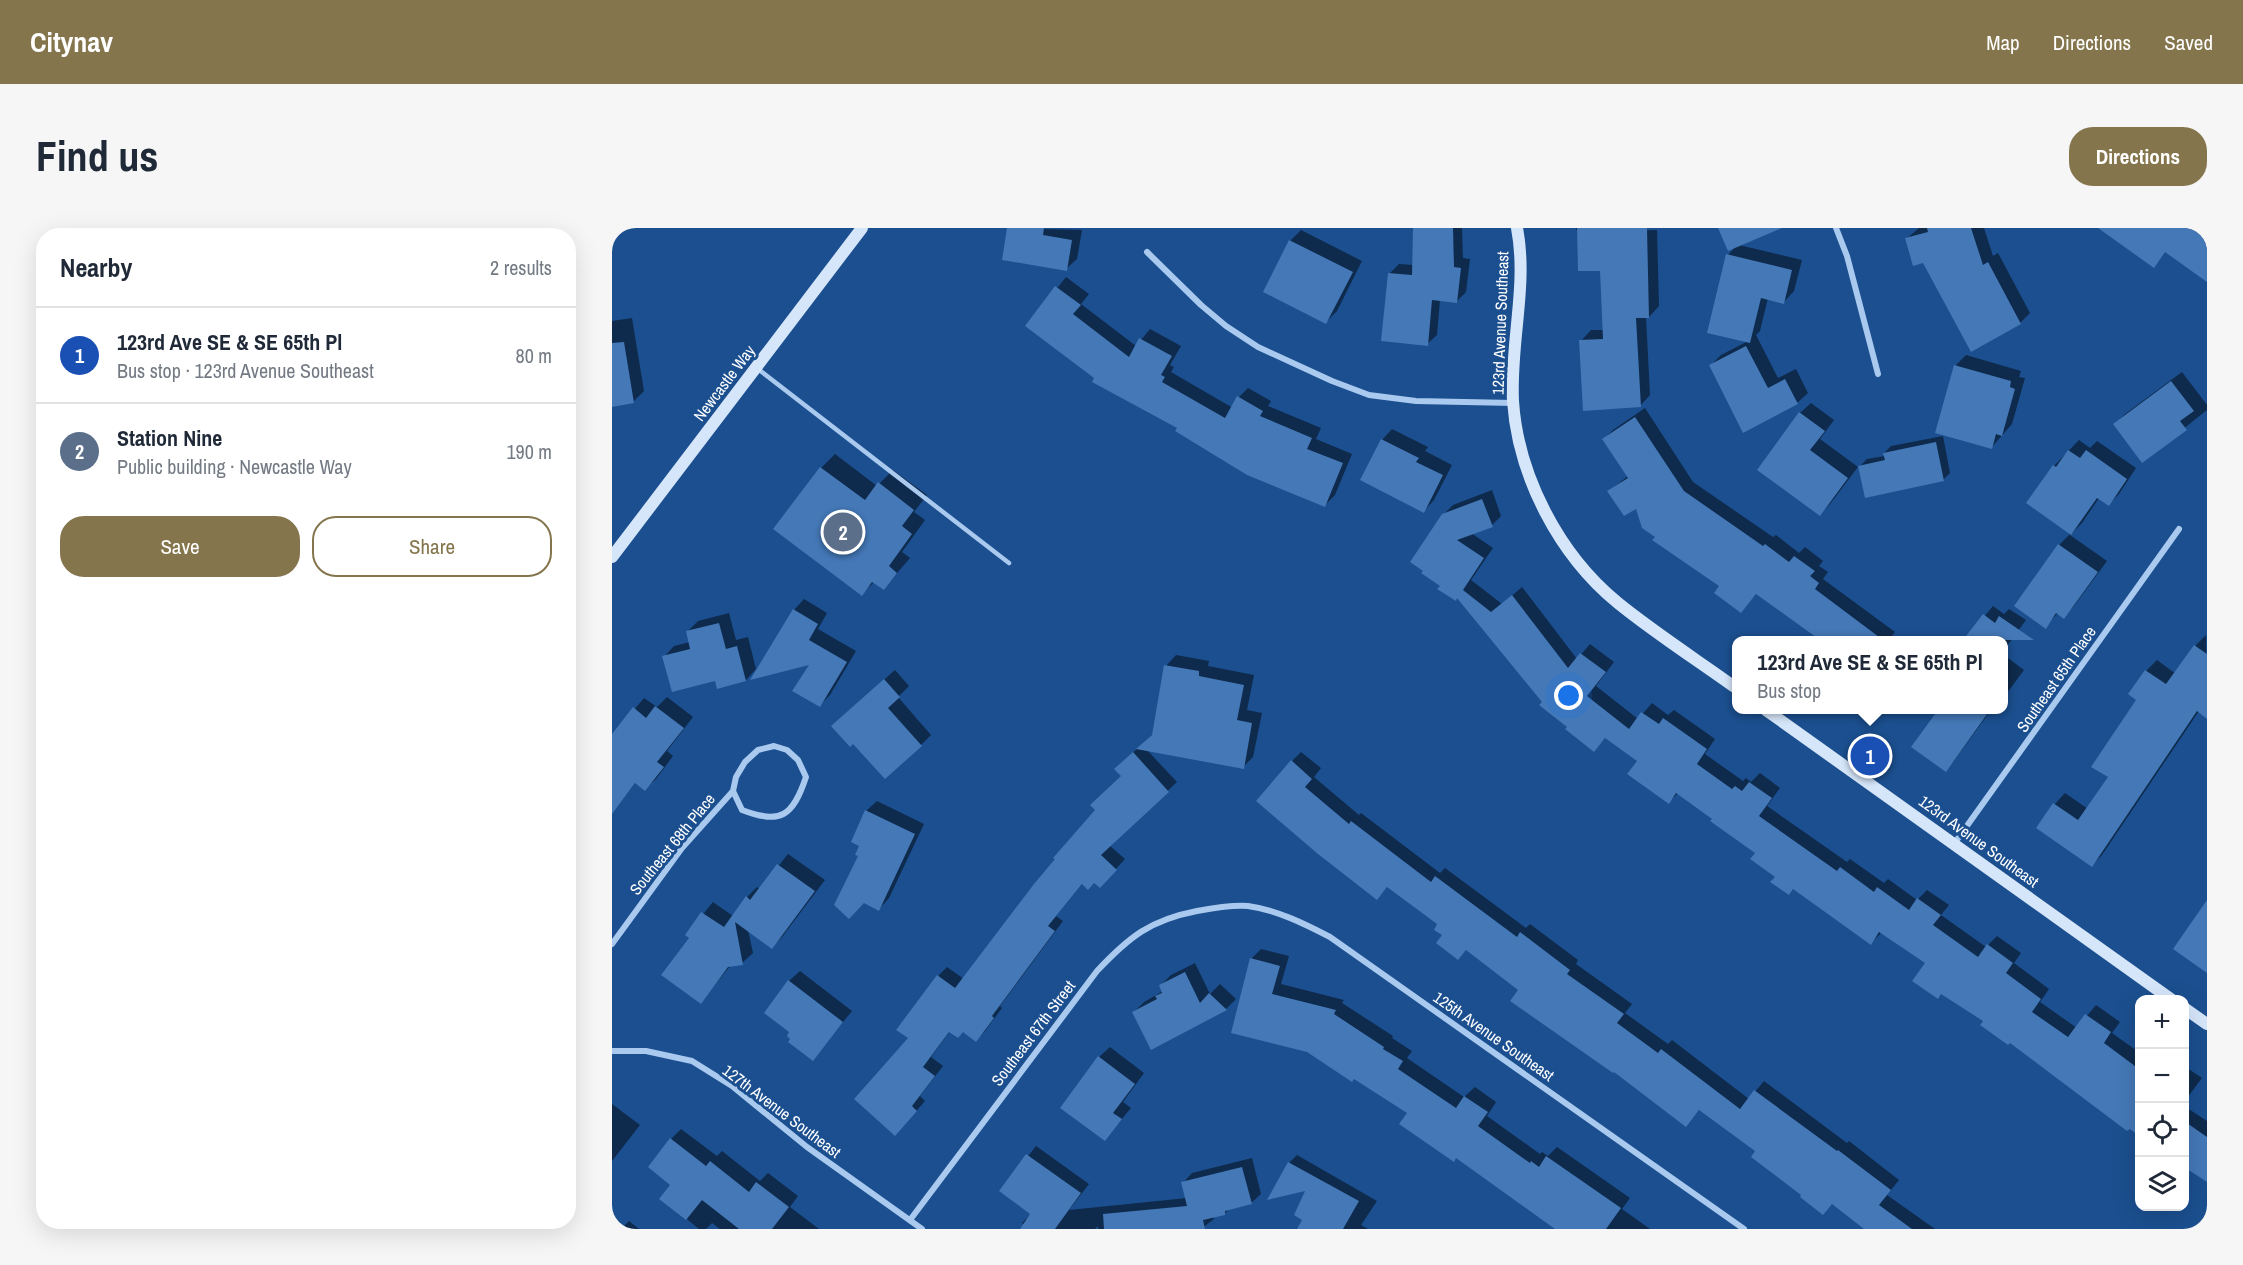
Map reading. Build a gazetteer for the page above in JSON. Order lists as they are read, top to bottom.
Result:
{
  "streets": {
    "street": [
      "123rd Avenue Southeast",
      "Newcastle Way",
      "Southeast 65th Place",
      "Southeast 68th Place",
      "Southeast 67th Street",
      "125th Avenue Southeast",
      "127th Avenue Southeast"
    ]
  },
  "crossings": [
    ["123rd Avenue Southeast", "Southeast 65th Place"],
    ["Southeast 67th Street", "125th Avenue Southeast"],
    ["Southeast 67th Street", "127th Avenue Southeast"]
  ],
  "page": {
    "header": "Citynav",
    "nav": ["Map", "Directions", "Saved"],
    "buttons": [
      "Directions",
      ["Save", "Share"]
    ],
    "title": "Find us",
    "heading": ["Nearby", "2 results"],
    "list": [
      {
        "mark": "1",
        "name": "123rd Ave SE & SE 65th Pl",
        "note": "Bus stop · 123rd Avenue Southeast",
        "value": "80 m"
      },
      {
        "mark": "2",
        "name": "Station Nine",
        "note": "Public building · Newcastle Way",
        "value": "190 m"
      }
    ],
    "pins": ["2", "1"],
    "popup": ["123rd Ave SE & SE 65th Pl", "Bus stop"],
    "map_buttons": ["+", "−"]
  }
}
